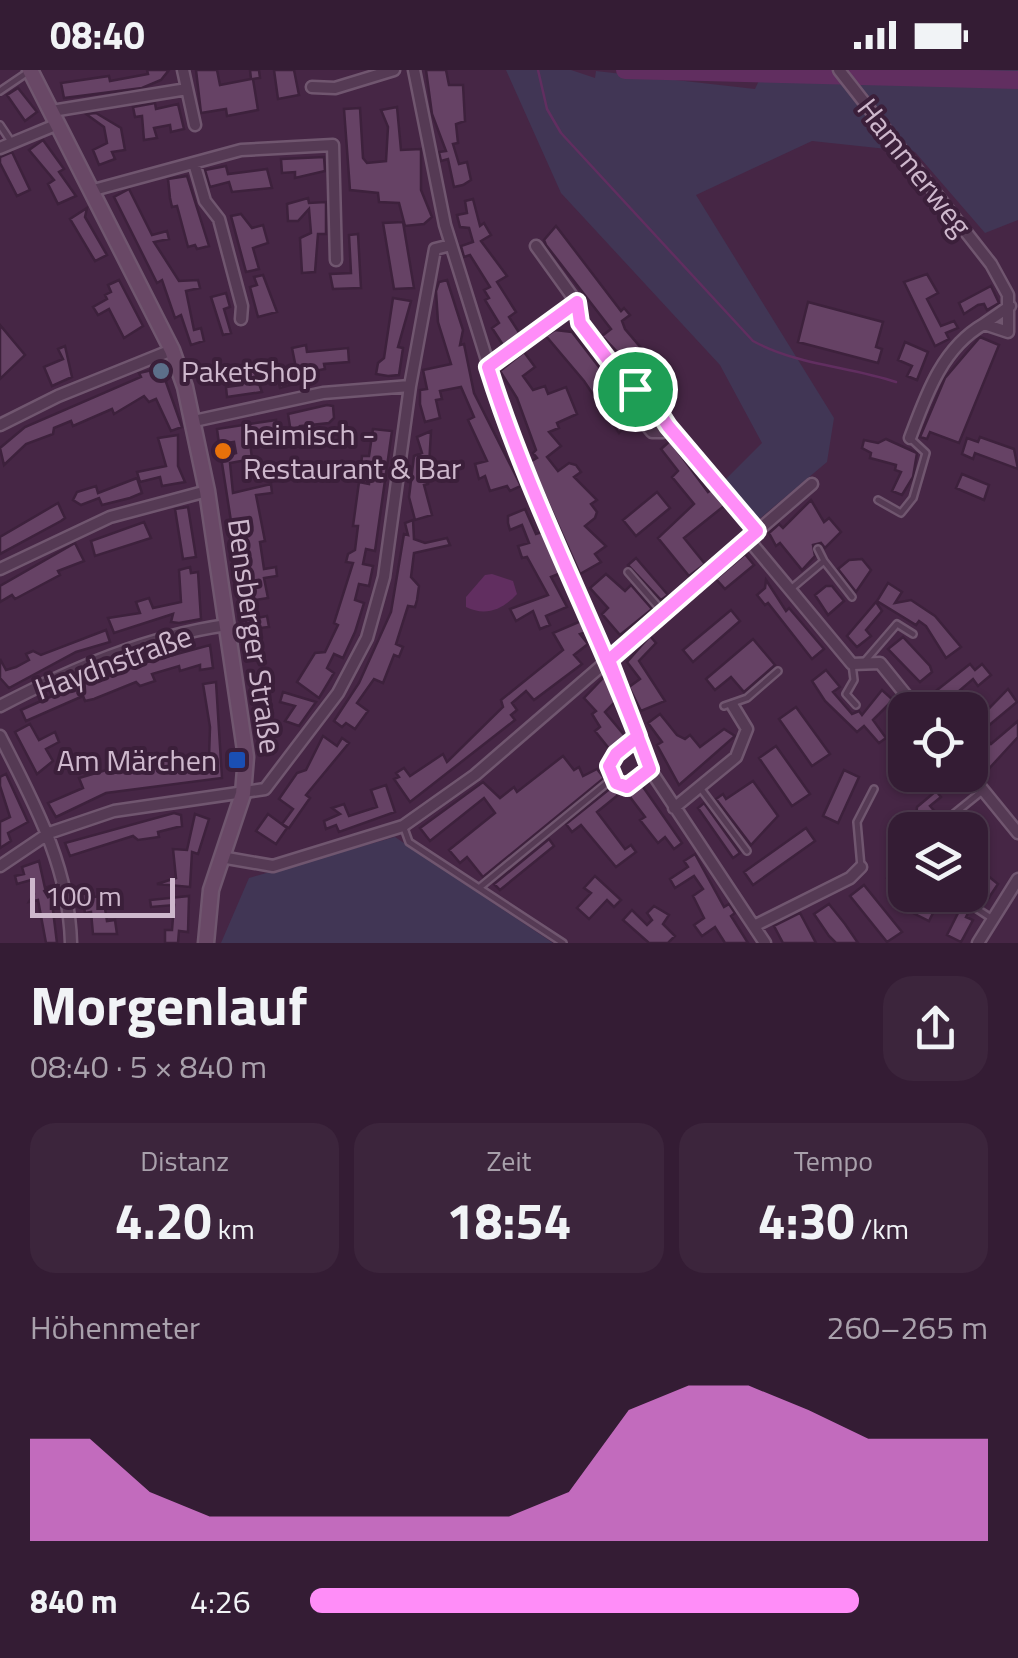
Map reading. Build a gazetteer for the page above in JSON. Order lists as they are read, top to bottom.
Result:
{
  "streets": {
    "main road": ["Bensberger Straße"],
    "street": ["Hammerweg", "Haydnstraße"]
  },
  "crossings": [
    ["Bensberger Straße", "Haydnstraße"]
  ],
  "places": {
    "other": ["PaketShop", "heimisch - Restaurant & Bar"],
    "transit": ["Am Märchen"]
  },
  "scale_bar": "100 m",
  "page": {
    "status": "08:40",
    "scale": "100 m",
    "heading": ["Morgenlauf", "08:40 · 5 × 840 m"],
    "stats": [
      ["Distanz", "4.20 km"],
      ["Zeit", "18:54"],
      ["Tempo", "4:30 /km"]
    ],
    "chart": ["Höhenmeter", "260–265 m"],
    "list": [
      {
        "name": "840 m",
        "note": "4:26"
      }
    ]
  }
}
